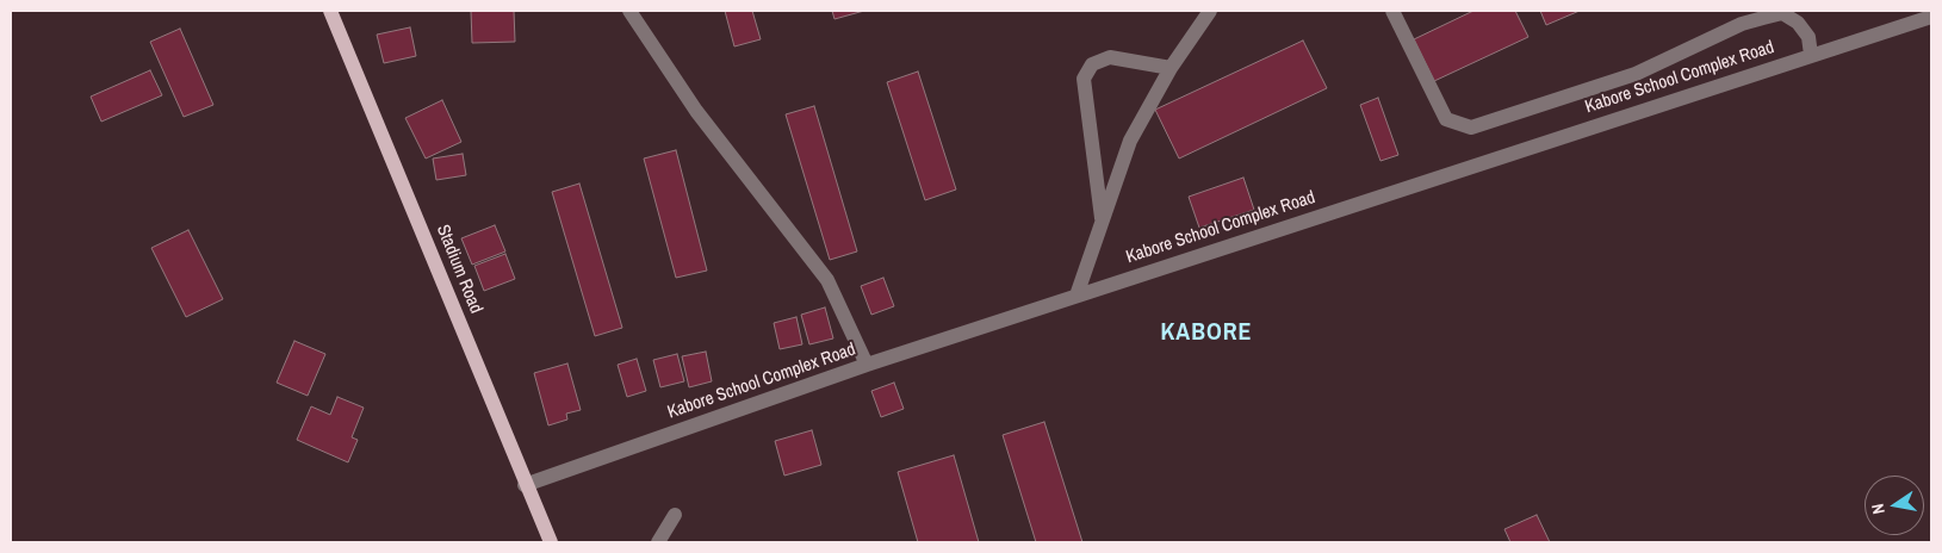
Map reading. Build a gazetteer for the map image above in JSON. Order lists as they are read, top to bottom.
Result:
{
  "streets": {
    "main road": ["Stadium Road"],
    "street": ["Kabore School Complex Road"]
  },
  "crossings": [
    ["Kabore School Complex Road", "Stadium Road"]
  ],
  "districts": ["KABORE"],
  "north": "left"
}
